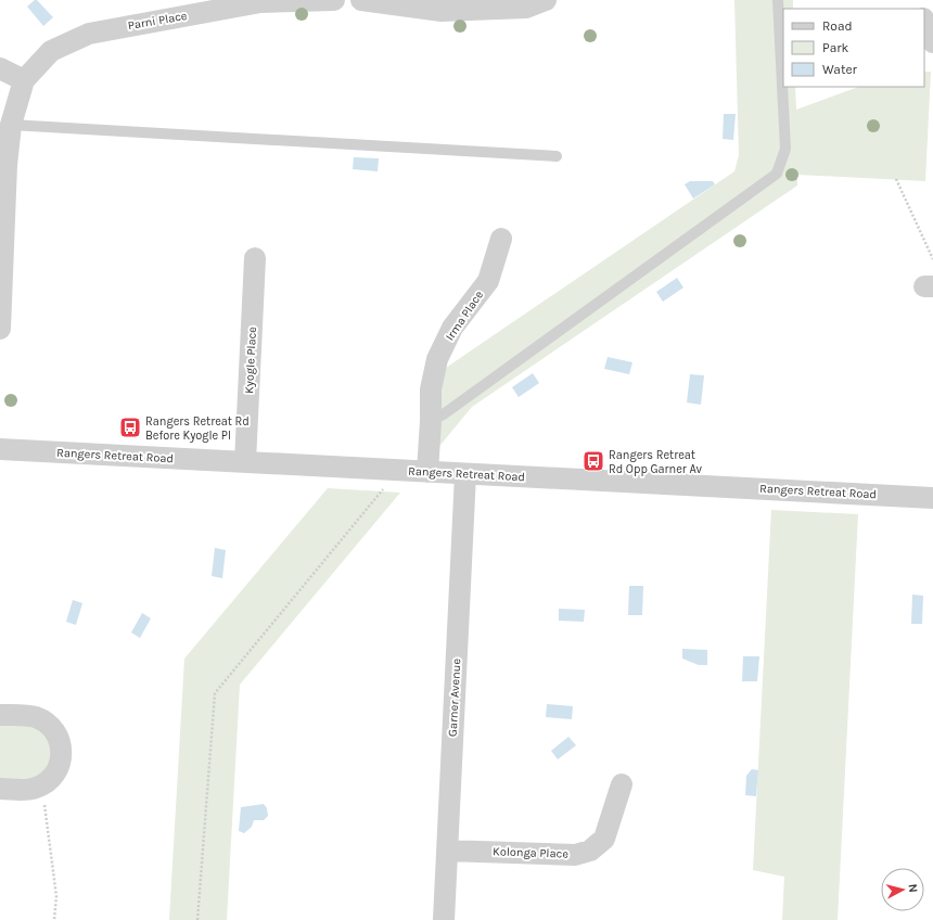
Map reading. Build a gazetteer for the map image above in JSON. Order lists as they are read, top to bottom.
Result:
{
  "streets": {
    "street": [
      "Parni Place",
      "Irma Place",
      "Kyogle Place",
      "Rangers Retreat Road",
      "Garner Avenue",
      "Kolonga Place"
    ]
  },
  "crossings": [
    ["Irma Place", "Rangers Retreat Road"],
    ["Kyogle Place", "Rangers Retreat Road"],
    ["Rangers Retreat Road", "Garner Avenue"],
    ["Garner Avenue", "Kolonga Place"]
  ],
  "places": {
    "bus stop": ["Rangers Retreat Rd Before Kyogle Pl", "Rangers Retreat Rd Opp Garner Av"]
  },
  "legend": ["Road", "Park", "Water"],
  "north": "right"
}
